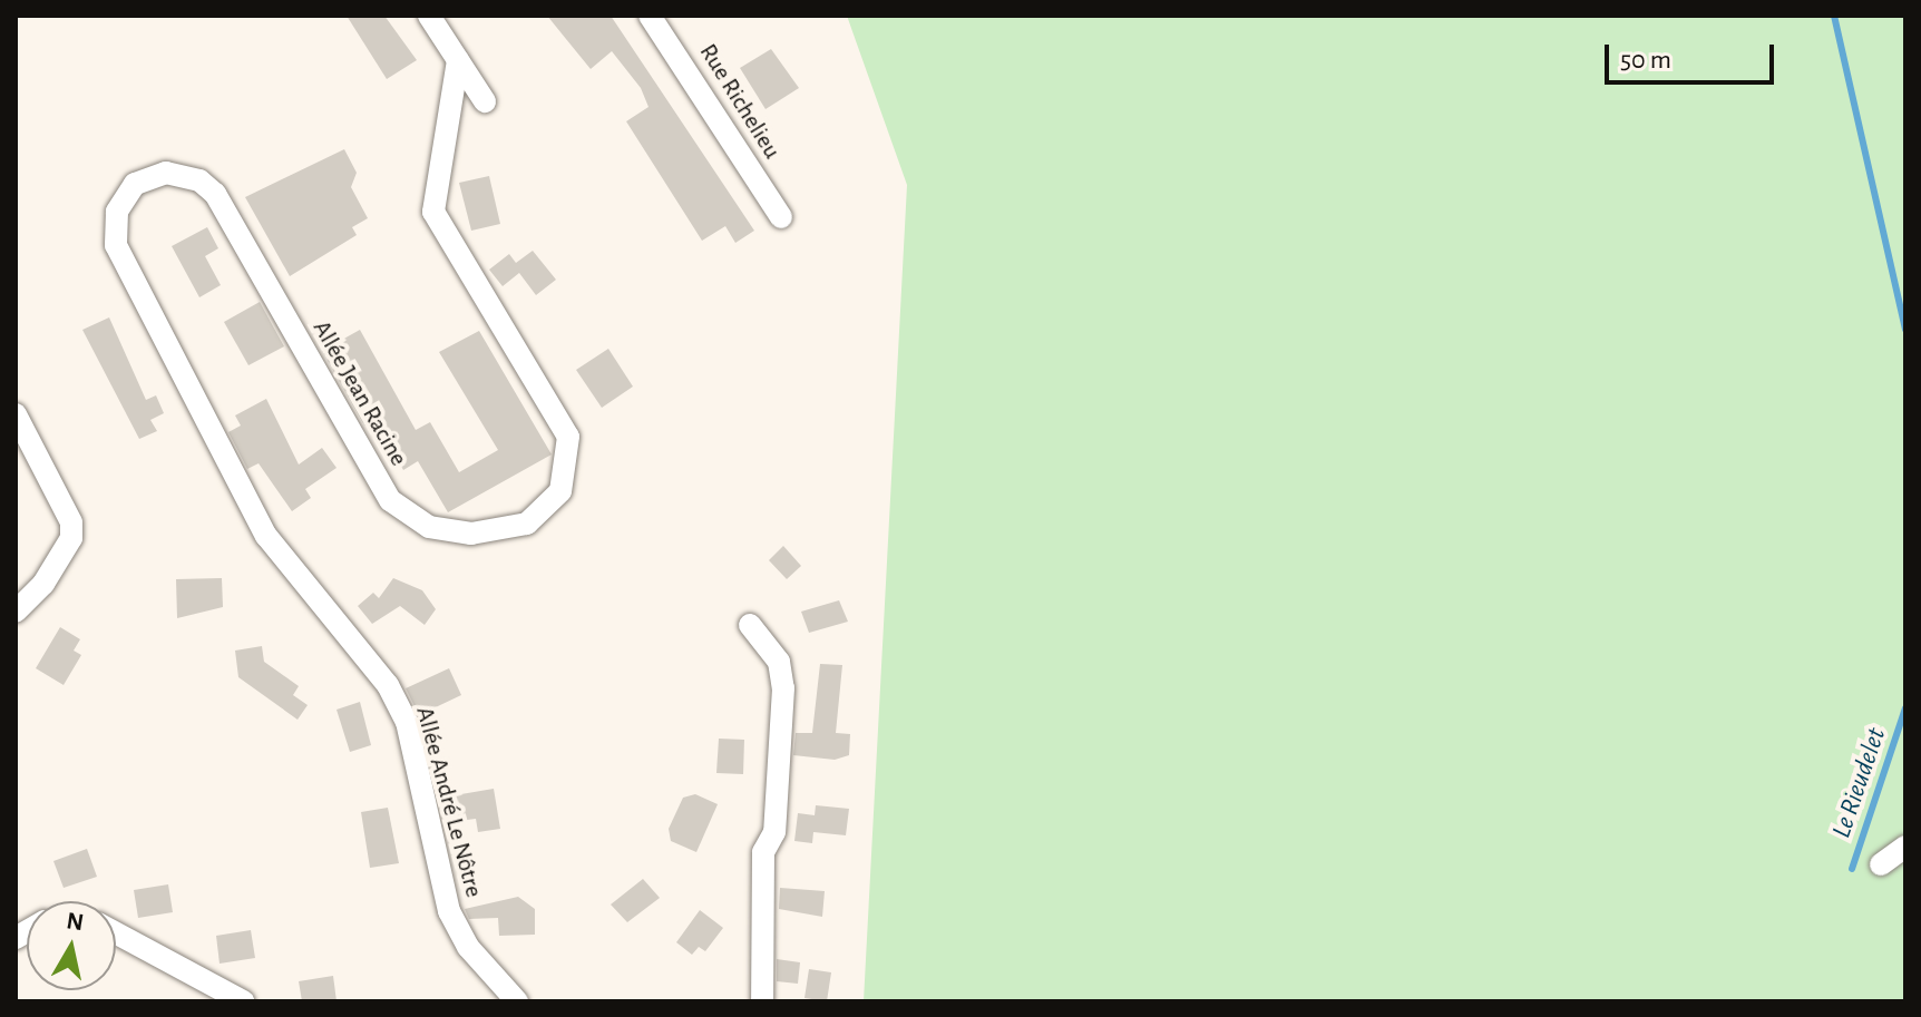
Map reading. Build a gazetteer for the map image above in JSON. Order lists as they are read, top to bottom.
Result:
{
  "streets": {
    "street": ["Rue Richelieu", "Allée Jean Racine", "Allée André Le Nôtre"]
  },
  "crossings": [
    ["Allée Jean Racine", "Allée André Le Nôtre"]
  ],
  "water": ["Le Rieudelet"],
  "scale_bar": "50 m",
  "north": "top"
}
